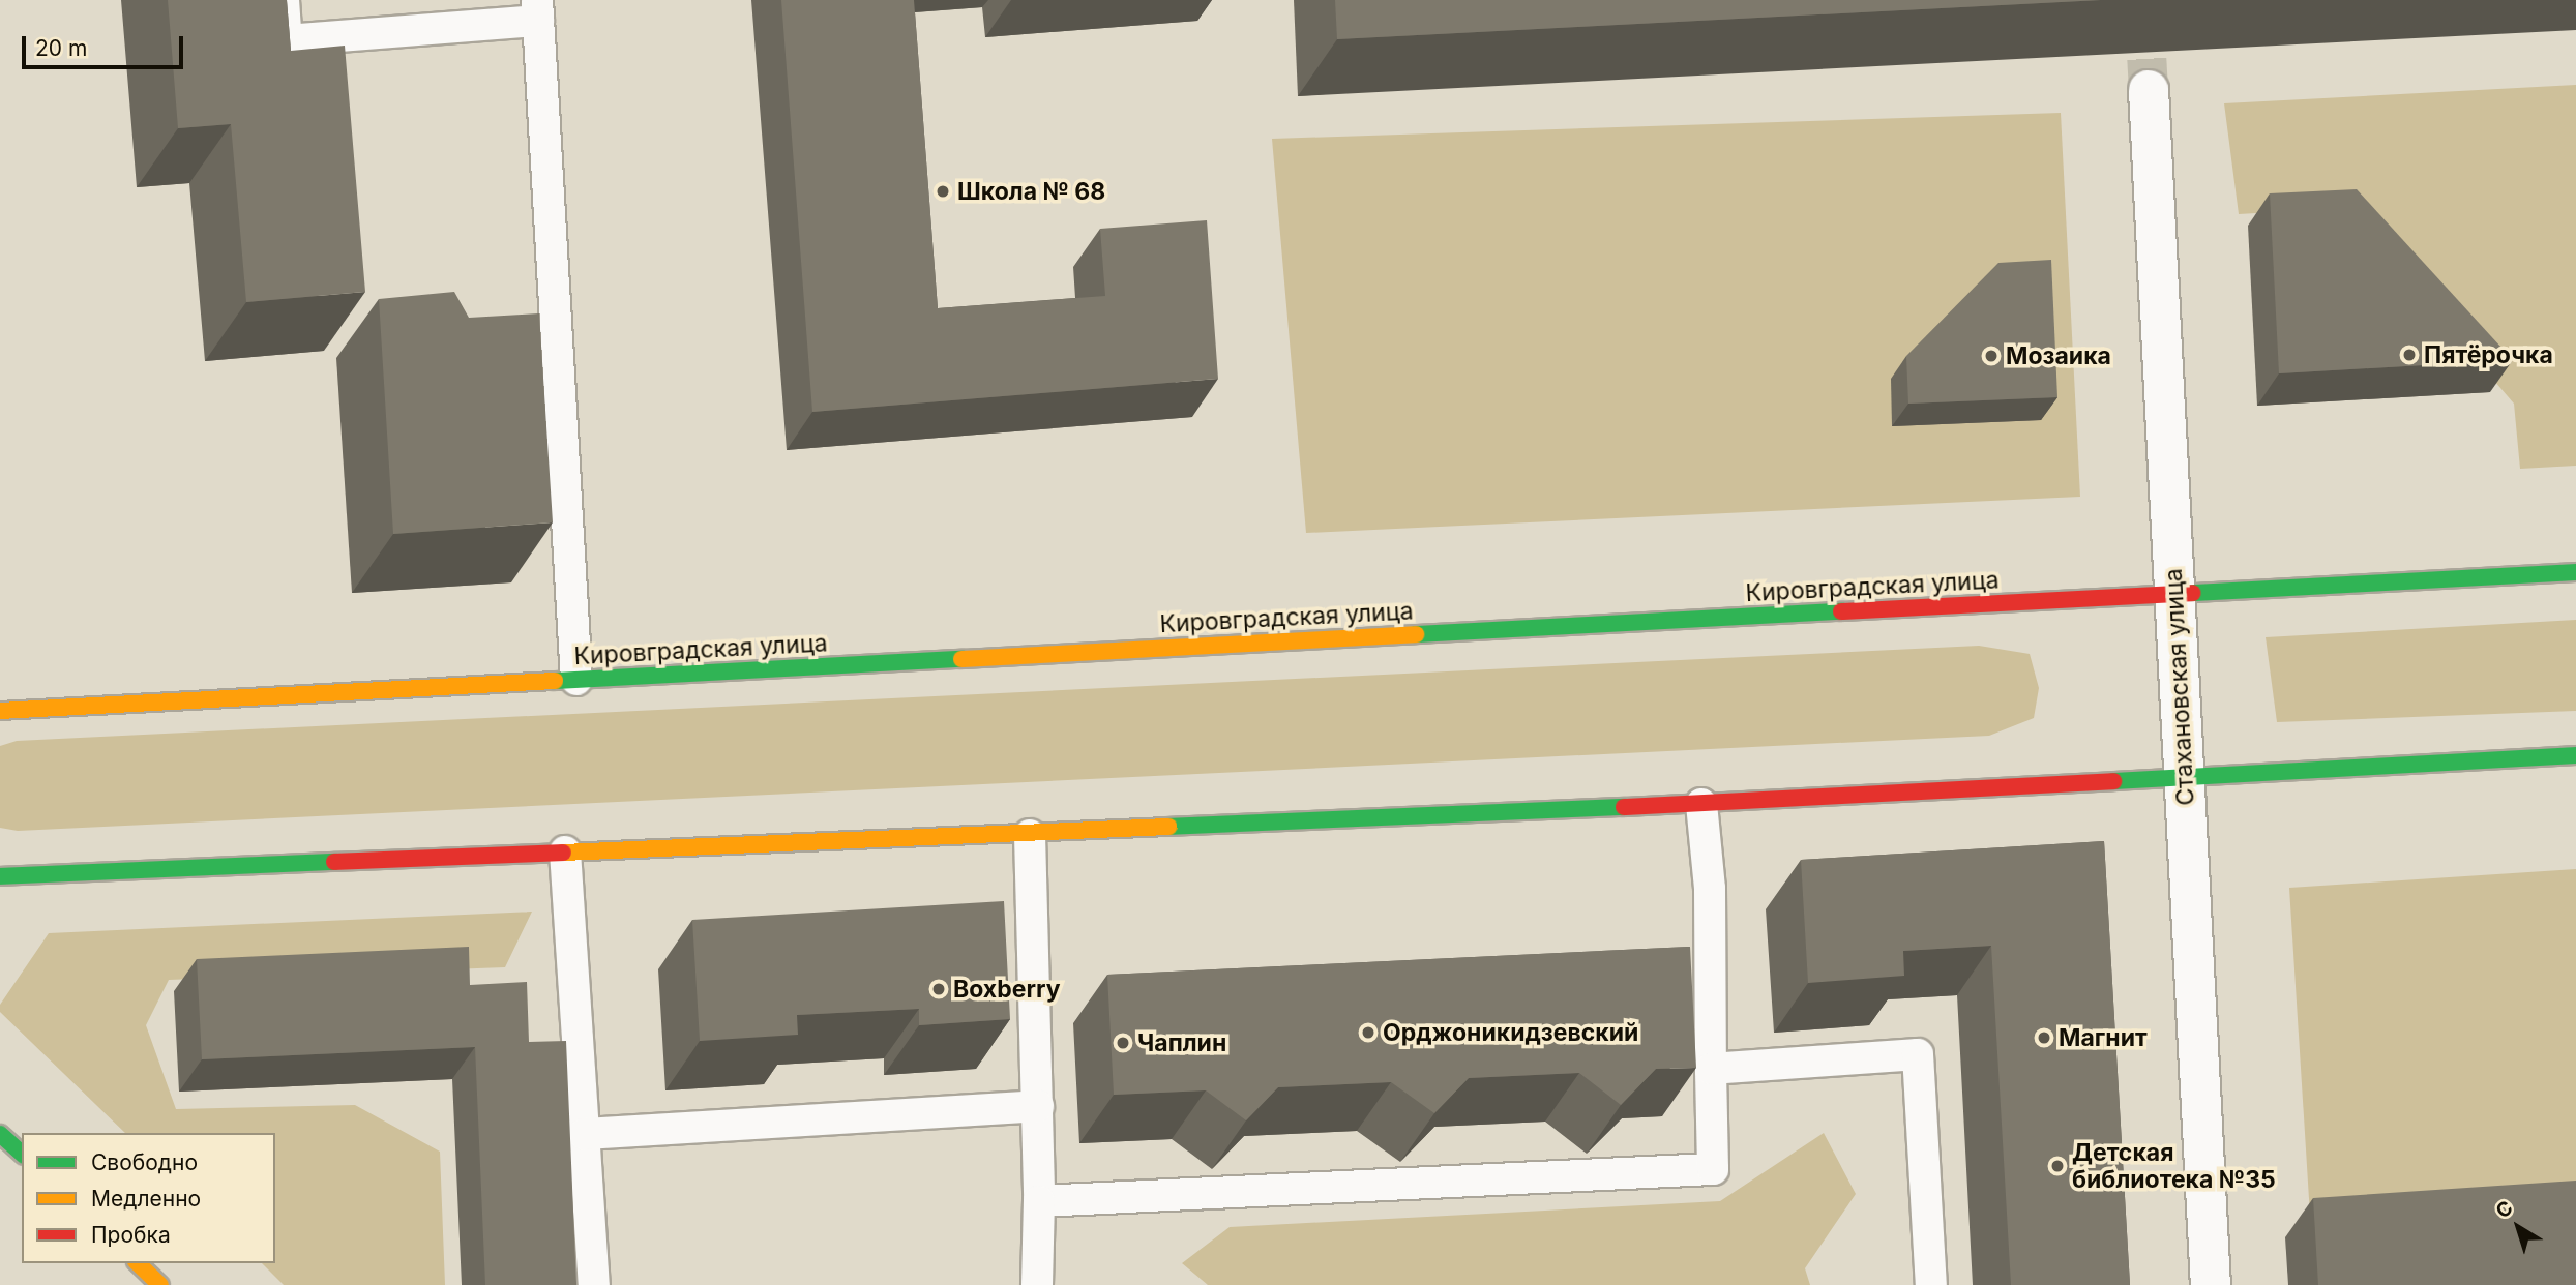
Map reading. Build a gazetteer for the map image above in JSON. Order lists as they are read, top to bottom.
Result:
{
  "streets": {
    "main road": ["Кировградская улица"],
    "street": ["Стахановская улица"]
  },
  "crossings": [
    ["Кировградская улица", "Стахановская улица"]
  ],
  "places": [
    "Школа № 68",
    "Пятёрочка",
    "Мозаика",
    "Boxberry",
    "Орджоникидзевский",
    "Магнит",
    "Чаплин",
    "Детская библиотека №35"
  ],
  "legend": ["Свободно", "Медленно", "Пробка"],
  "scale_bar": "20 m",
  "north": "top left"
}
